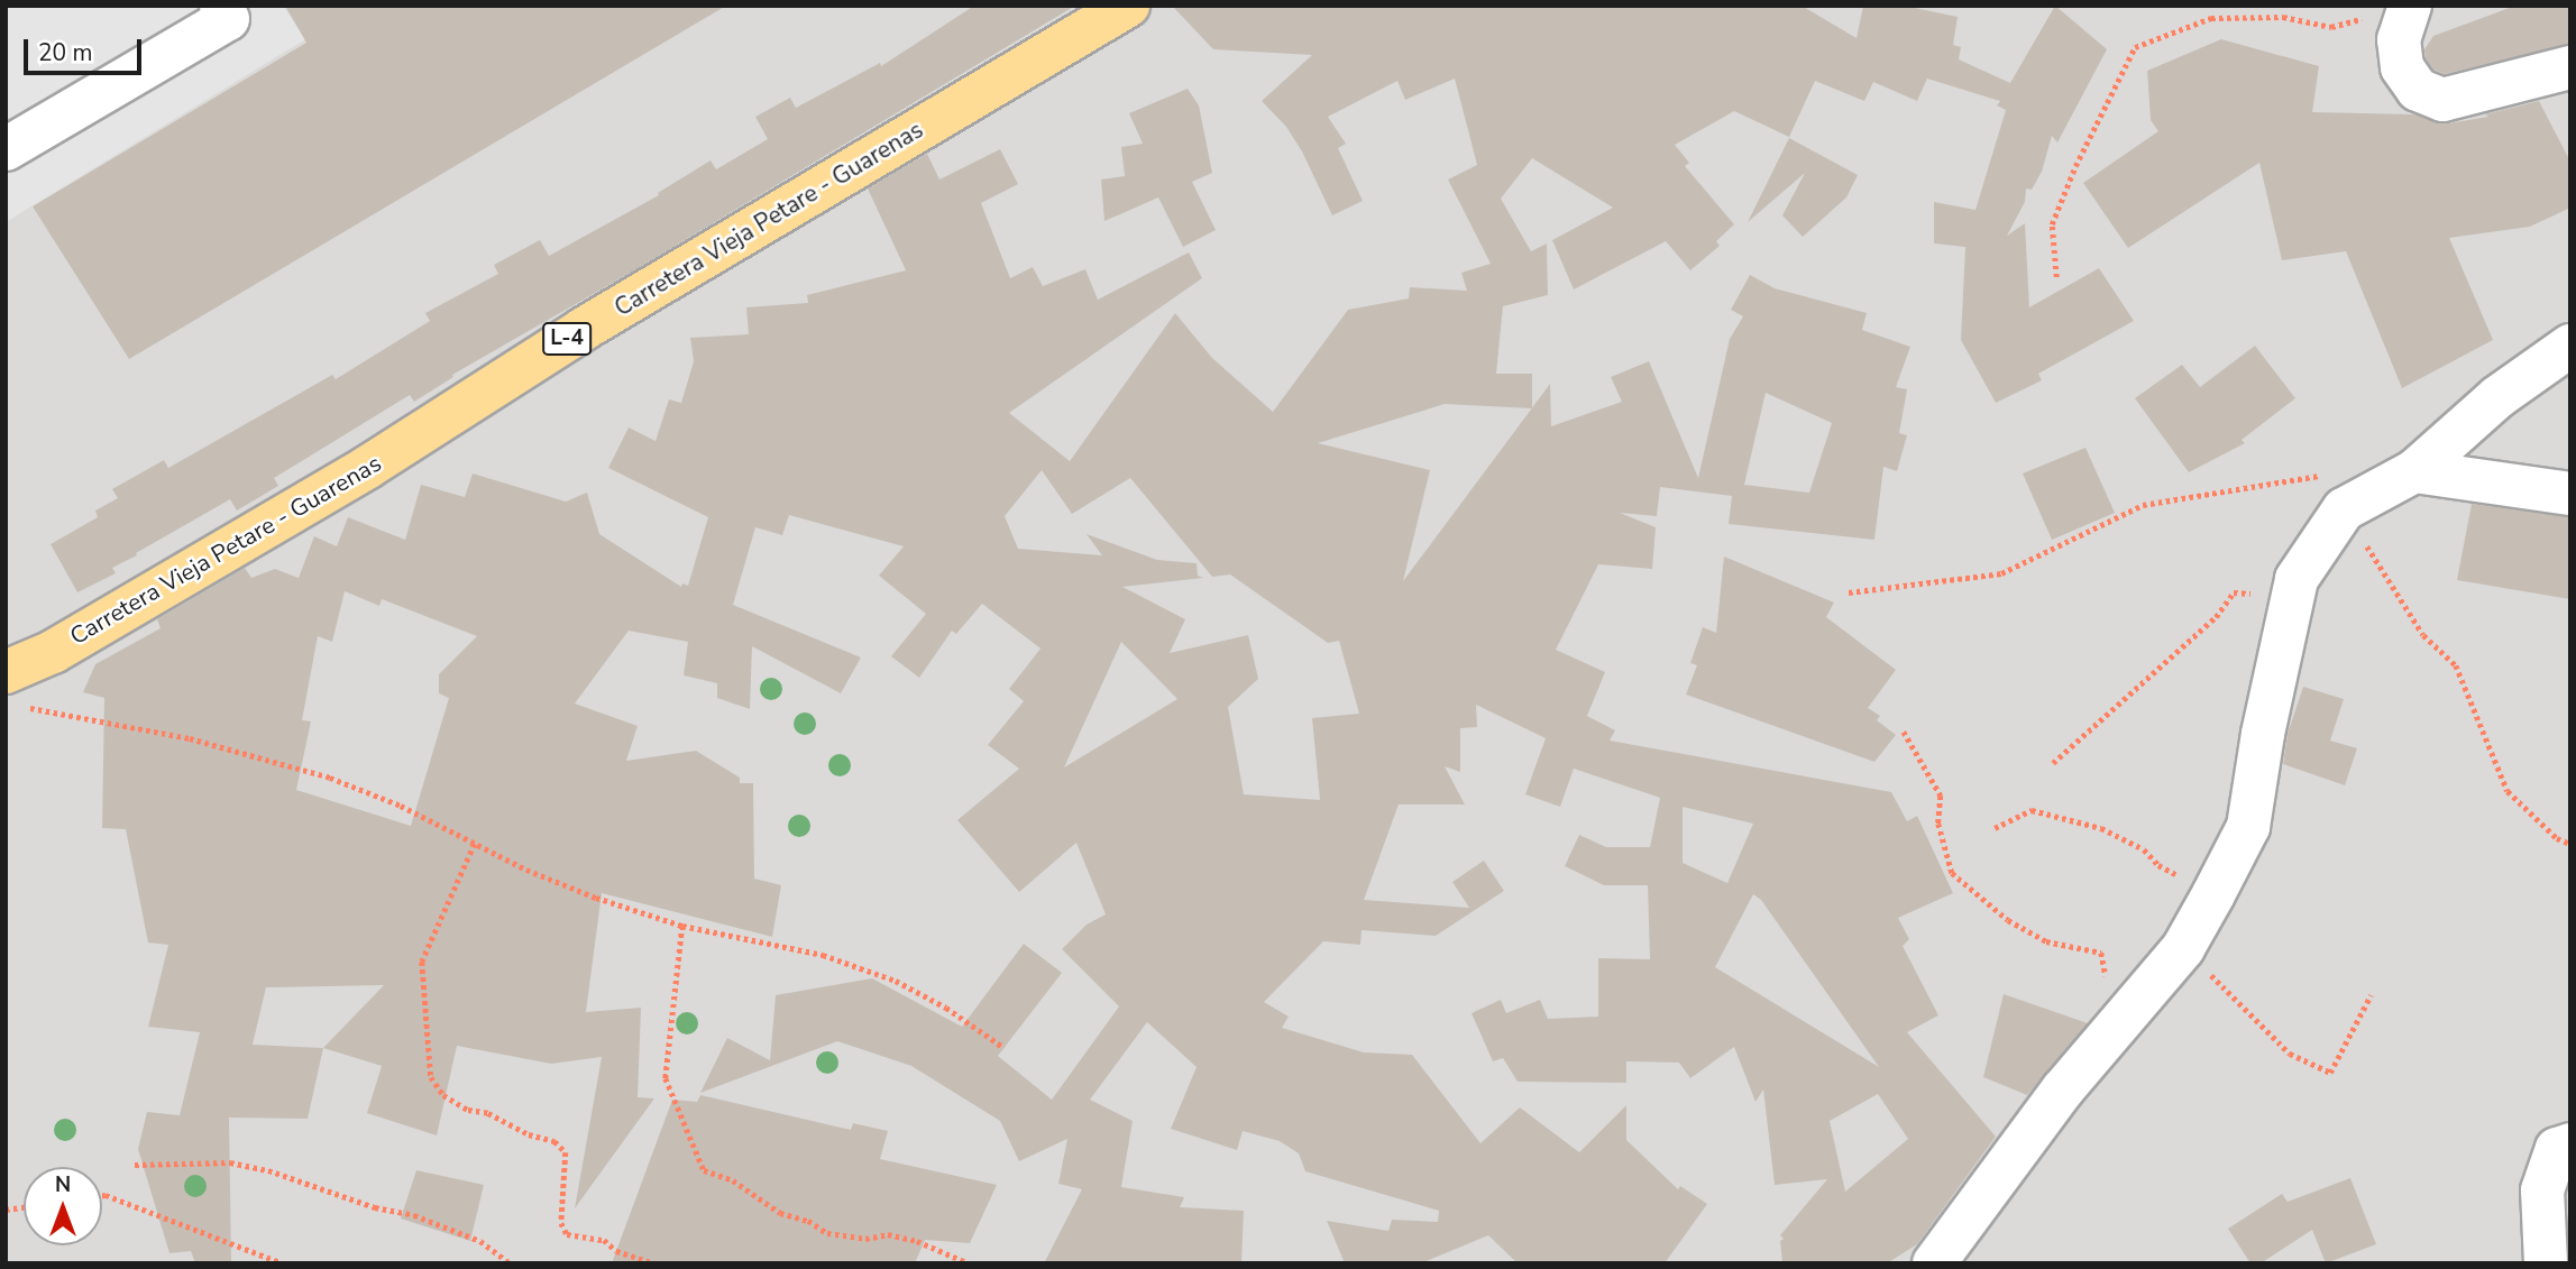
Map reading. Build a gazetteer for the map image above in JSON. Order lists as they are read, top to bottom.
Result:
{
  "streets": {
    "main road": ["Carretera Vieja Petare - Guarenas", "L-4"]
  },
  "scale_bar": "20 m",
  "north": "top"
}
